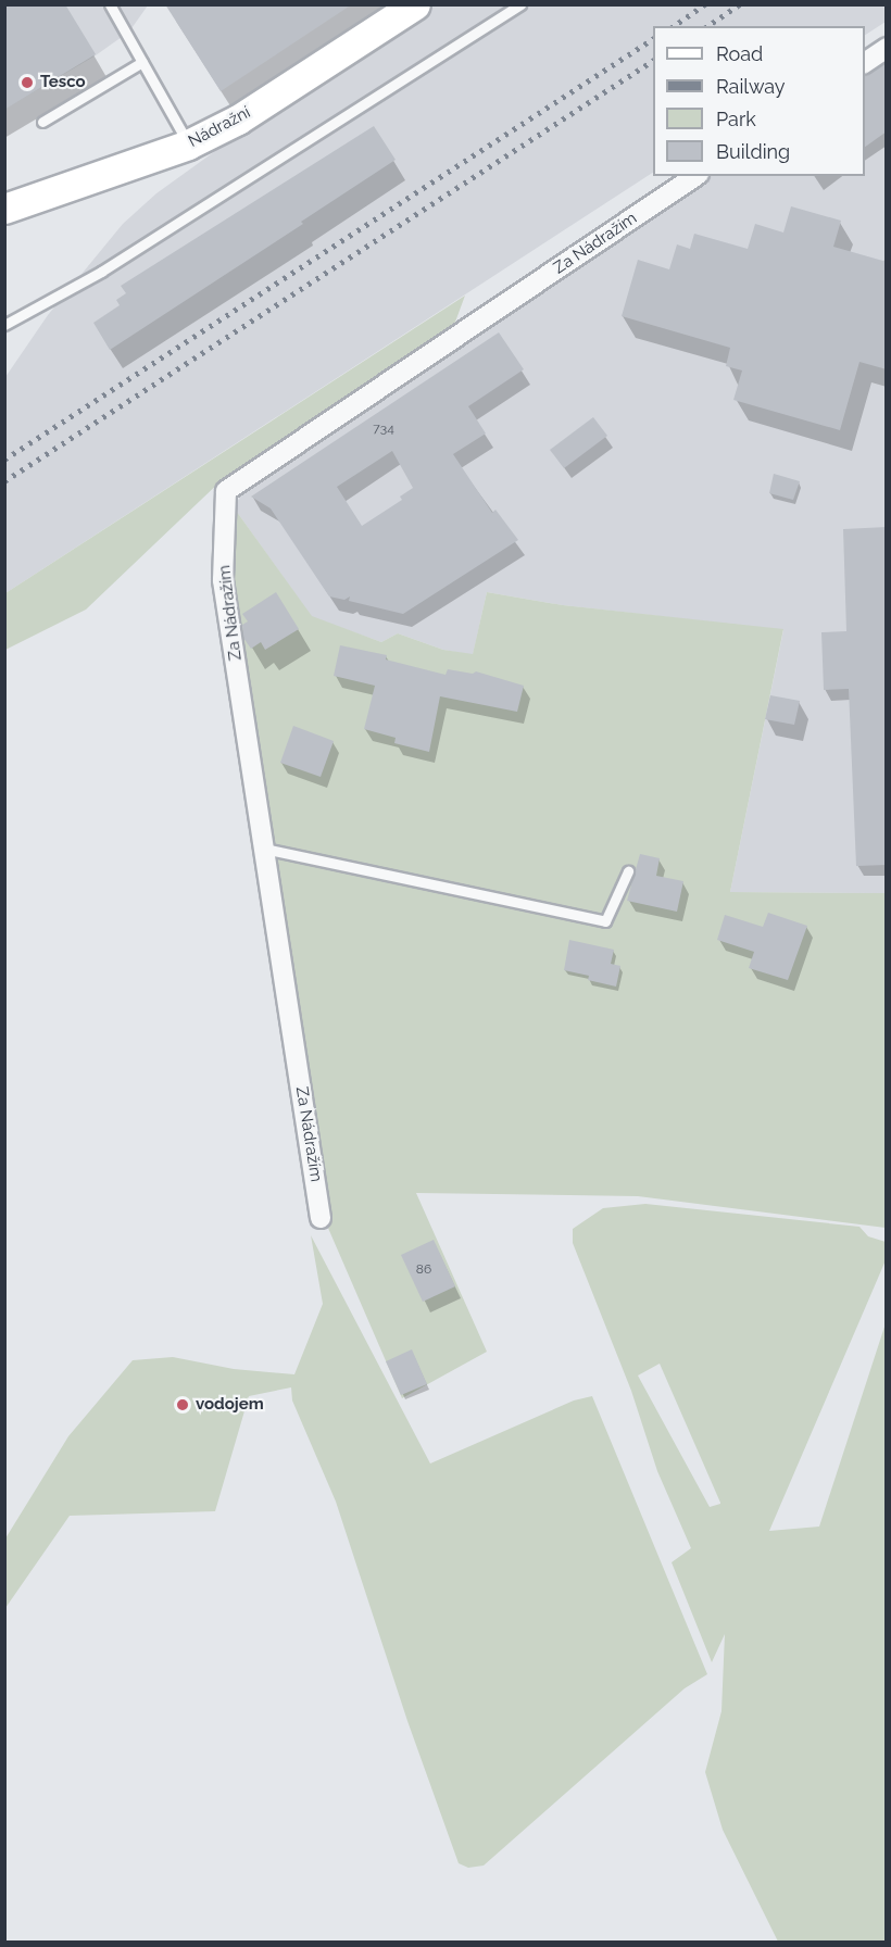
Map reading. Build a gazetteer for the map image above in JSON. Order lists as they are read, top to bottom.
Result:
{
  "streets": {
    "main road": ["Nádražní"],
    "street": ["Za Nádražím"]
  },
  "places": ["Tesco", "vodojem"],
  "house_numbers": ["734", "86"],
  "legend": [
    "Road",
    "Railway",
    "Park",
    "Building"
  ]
}
